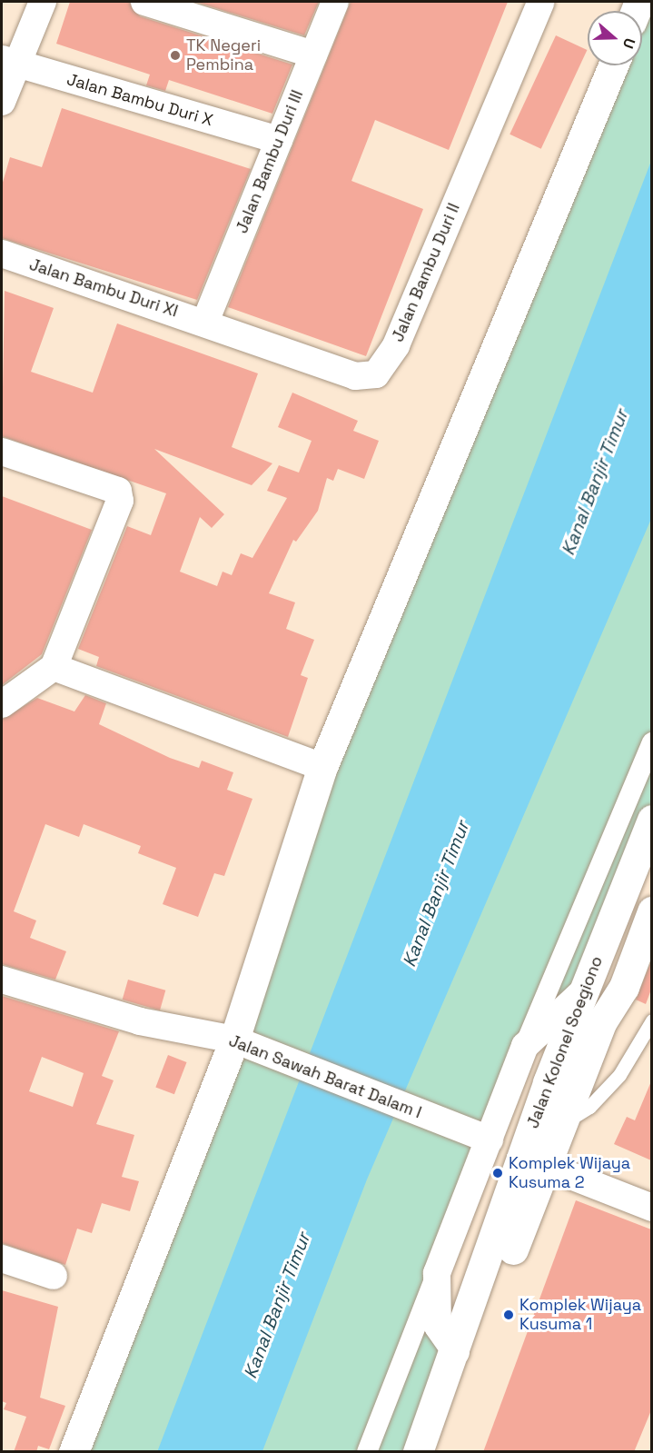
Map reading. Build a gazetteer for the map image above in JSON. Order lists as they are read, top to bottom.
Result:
{
  "streets": {
    "street": [
      "Jalan Bambu Duri X",
      "Jalan Bambu Duri III",
      "Jalan Bambu Duri II",
      "Jalan Bambu Duri XI",
      "Jalan Kolonel Soegiono",
      "Jalan Sawah Barat Dalam I"
    ]
  },
  "crossings": [
    ["Jalan Bambu Duri X", "Jalan Bambu Duri III"],
    ["Jalan Bambu Duri III", "Jalan Bambu Duri II"],
    ["Jalan Bambu Duri III", "Jalan Bambu Duri XI"],
    ["Jalan Bambu Duri II", "Jalan Bambu Duri XI"]
  ],
  "water": ["Kanal Banjir Timur"],
  "places": ["TK Negeri Pembina", "Komplek Wijaya Kusuma 2", "Komplek Wijaya Kusuma 1"],
  "north": "right"
}
